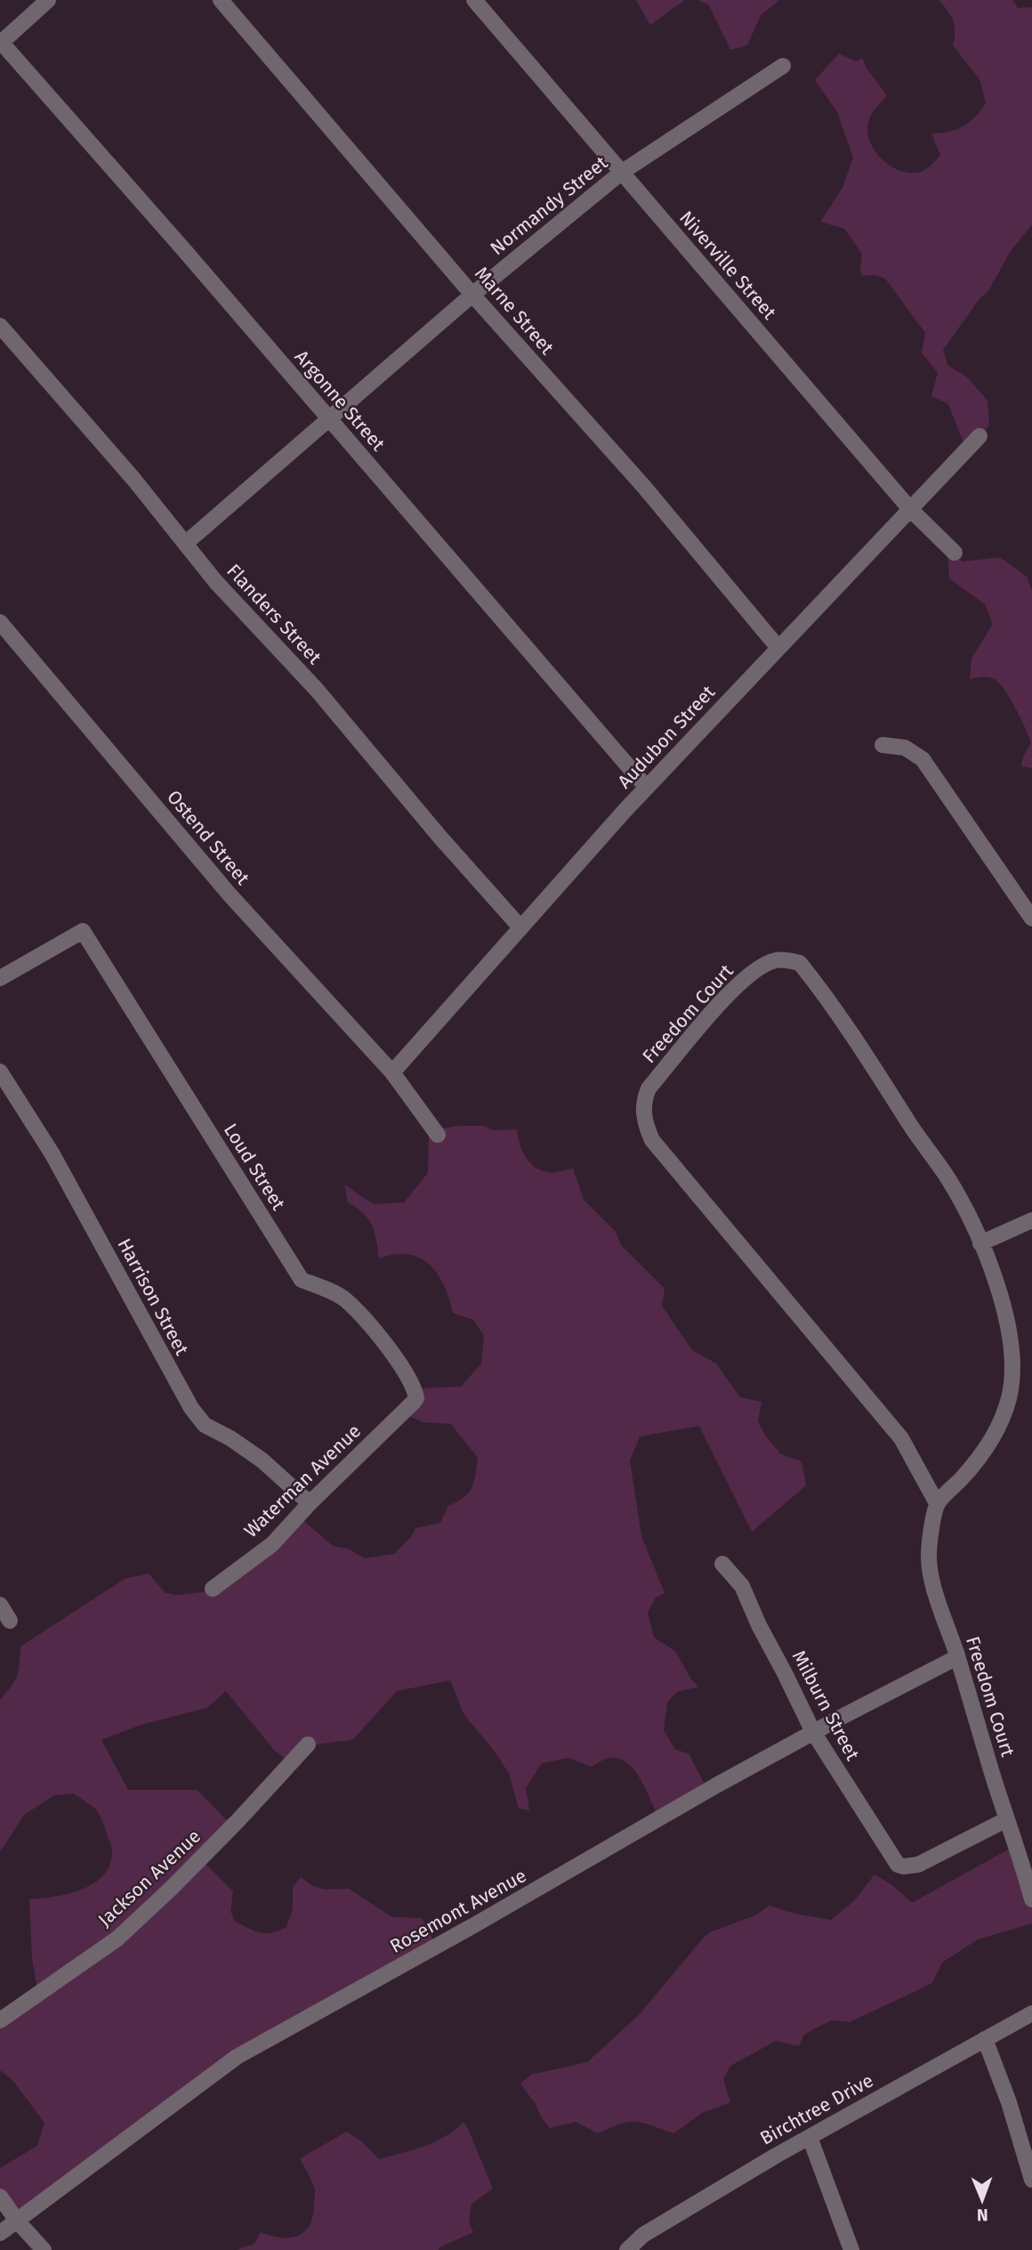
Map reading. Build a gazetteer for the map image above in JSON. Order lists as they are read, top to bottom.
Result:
{
  "streets": {
    "street": [
      "Normandy Street",
      "Niverville Street",
      "Marne Street",
      "Argonne Street",
      "Flanders Street",
      "Audubon Street",
      "Ostend Street",
      "Freedom Court",
      "Loud Street",
      "Harrison Street",
      "Waterman Avenue",
      "Milburn Street",
      "Jackson Avenue",
      "Rosemont Avenue",
      "Birchtree Drive"
    ]
  },
  "crossings": [
    ["Normandy Street", "Niverville Street"],
    ["Normandy Street", "Marne Street"],
    ["Normandy Street", "Argonne Street"],
    ["Normandy Street", "Flanders Street"],
    ["Niverville Street", "Audubon Street"],
    ["Marne Street", "Audubon Street"],
    ["Argonne Street", "Audubon Street"],
    ["Flanders Street", "Audubon Street"],
    ["Audubon Street", "Ostend Street"],
    ["Freedom Court", "Milburn Street"],
    ["Freedom Court", "Rosemont Avenue"],
    ["Loud Street", "Waterman Avenue"],
    ["Harrison Street", "Waterman Avenue"],
    ["Milburn Street", "Rosemont Avenue"]
  ],
  "north": "bottom"
}
